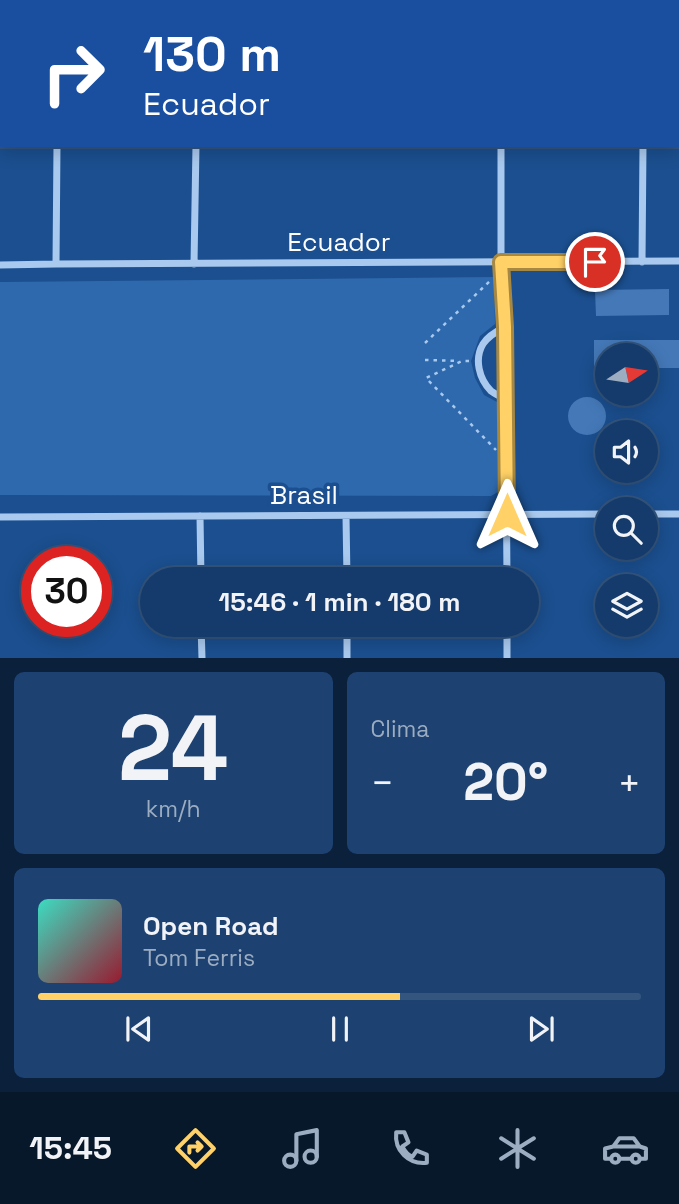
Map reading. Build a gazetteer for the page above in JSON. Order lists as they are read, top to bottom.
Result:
{
  "streets": {
    "street": ["Ecuador", "Brasil"]
  },
  "north": "right",
  "page": {
    "turn": ["130 m", "Ecuador"],
    "limit": "30",
    "trip": "15:46 · 1 min · 180 m",
    "tile": [
      ["24", "km/h"],
      "Clima"
    ],
    "heat": ["−", "20°", "+"],
    "song": ["Open Road", "Tom Ferris"],
    "tabs": "15:45"
  }
}
